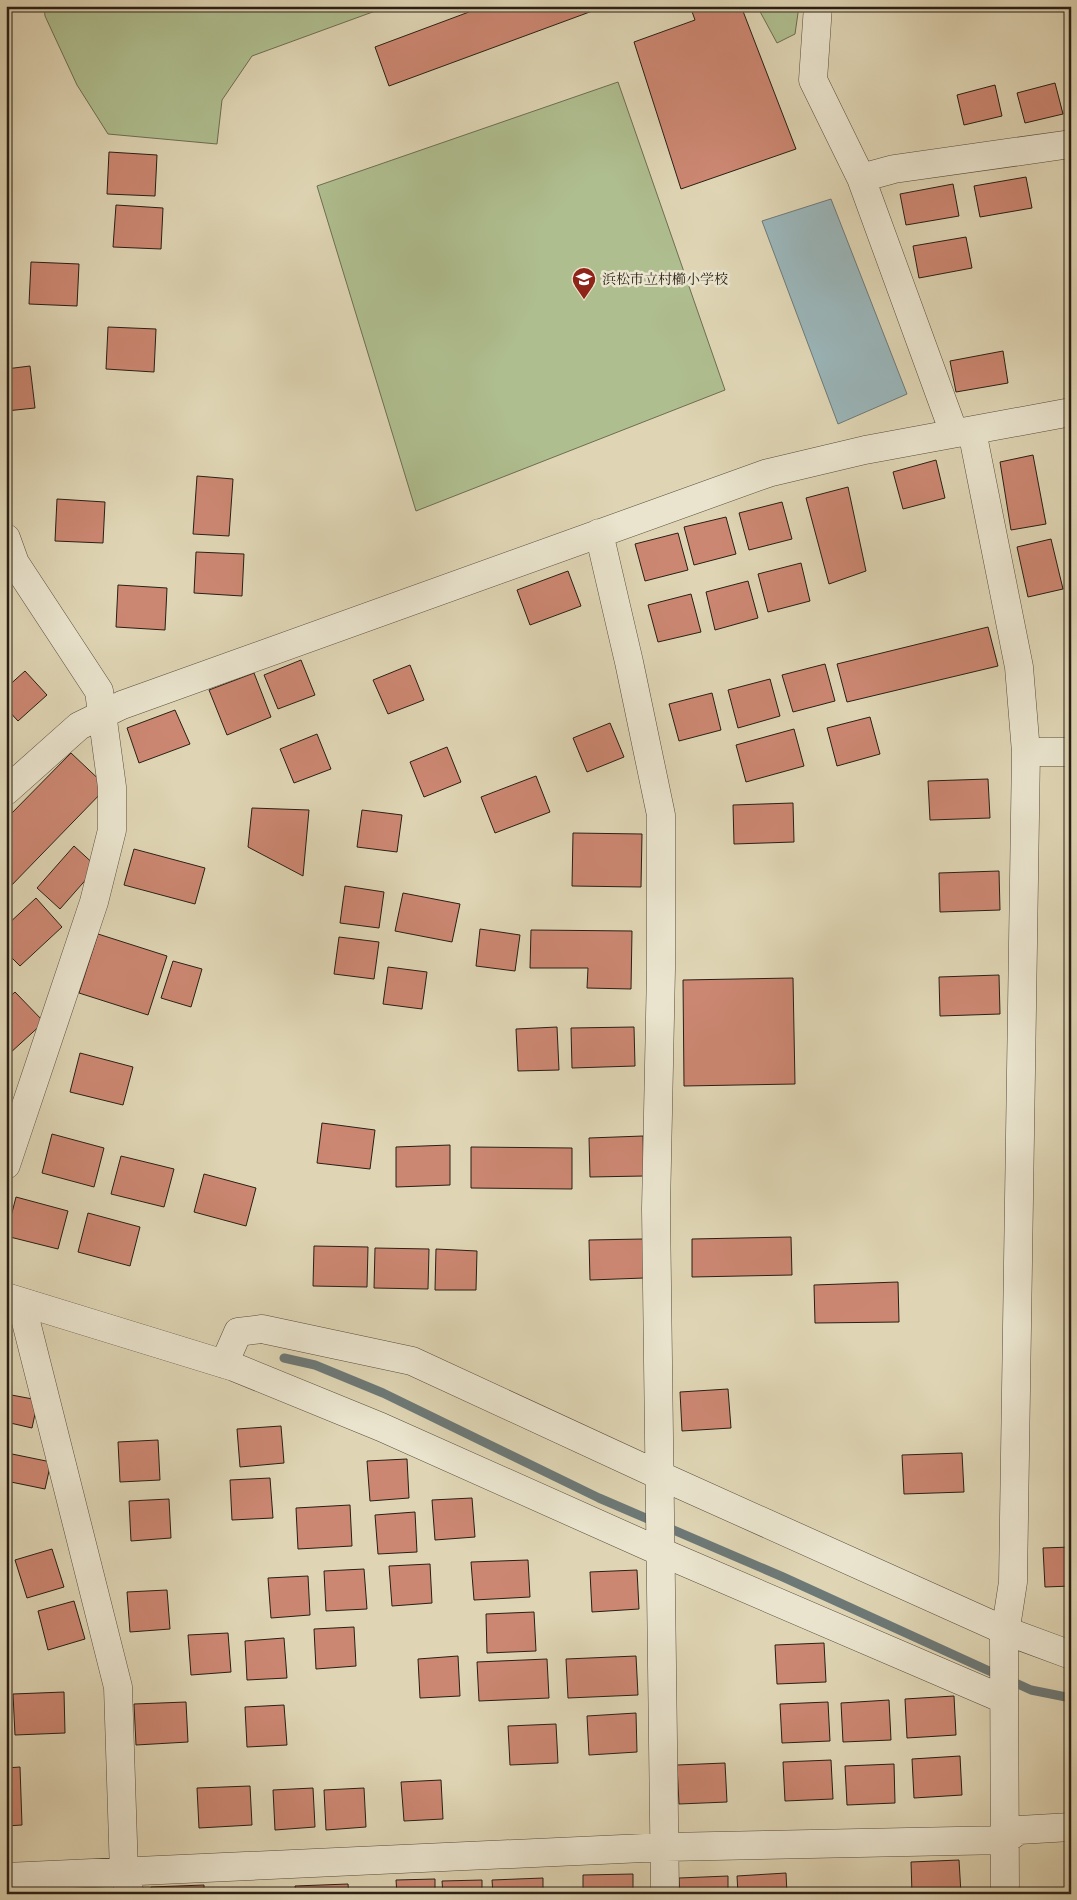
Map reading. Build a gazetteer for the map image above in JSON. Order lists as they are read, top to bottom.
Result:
{
  "places": {
    "school or university": ["浜松市立村櫛小学校"]
  }
}
